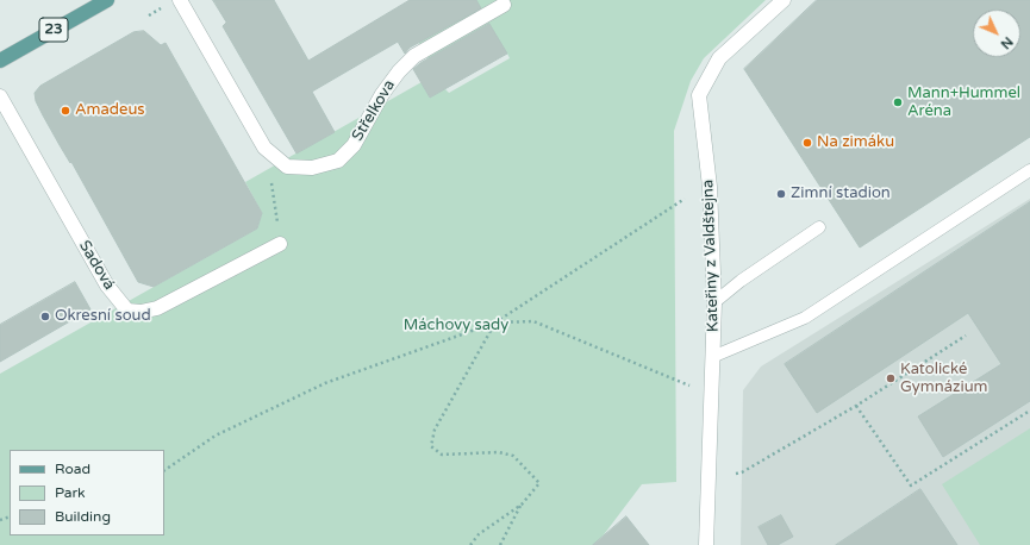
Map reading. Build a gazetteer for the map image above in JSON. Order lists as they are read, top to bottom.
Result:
{
  "streets": {
    "main road": ["23"],
    "street": ["Střelkova", "Kateřiny z Valdštejna", "Sadová"]
  },
  "parks": ["Máchovy sady"],
  "places": [
    "Mann+Hummel Aréna",
    "Amadeus",
    "Na zimáku",
    "Zimní stadion",
    "Okresní soud",
    "Katolické Gymnázium"
  ],
  "legend": ["Road", "Park", "Building"],
  "north": "bottom right"
}
